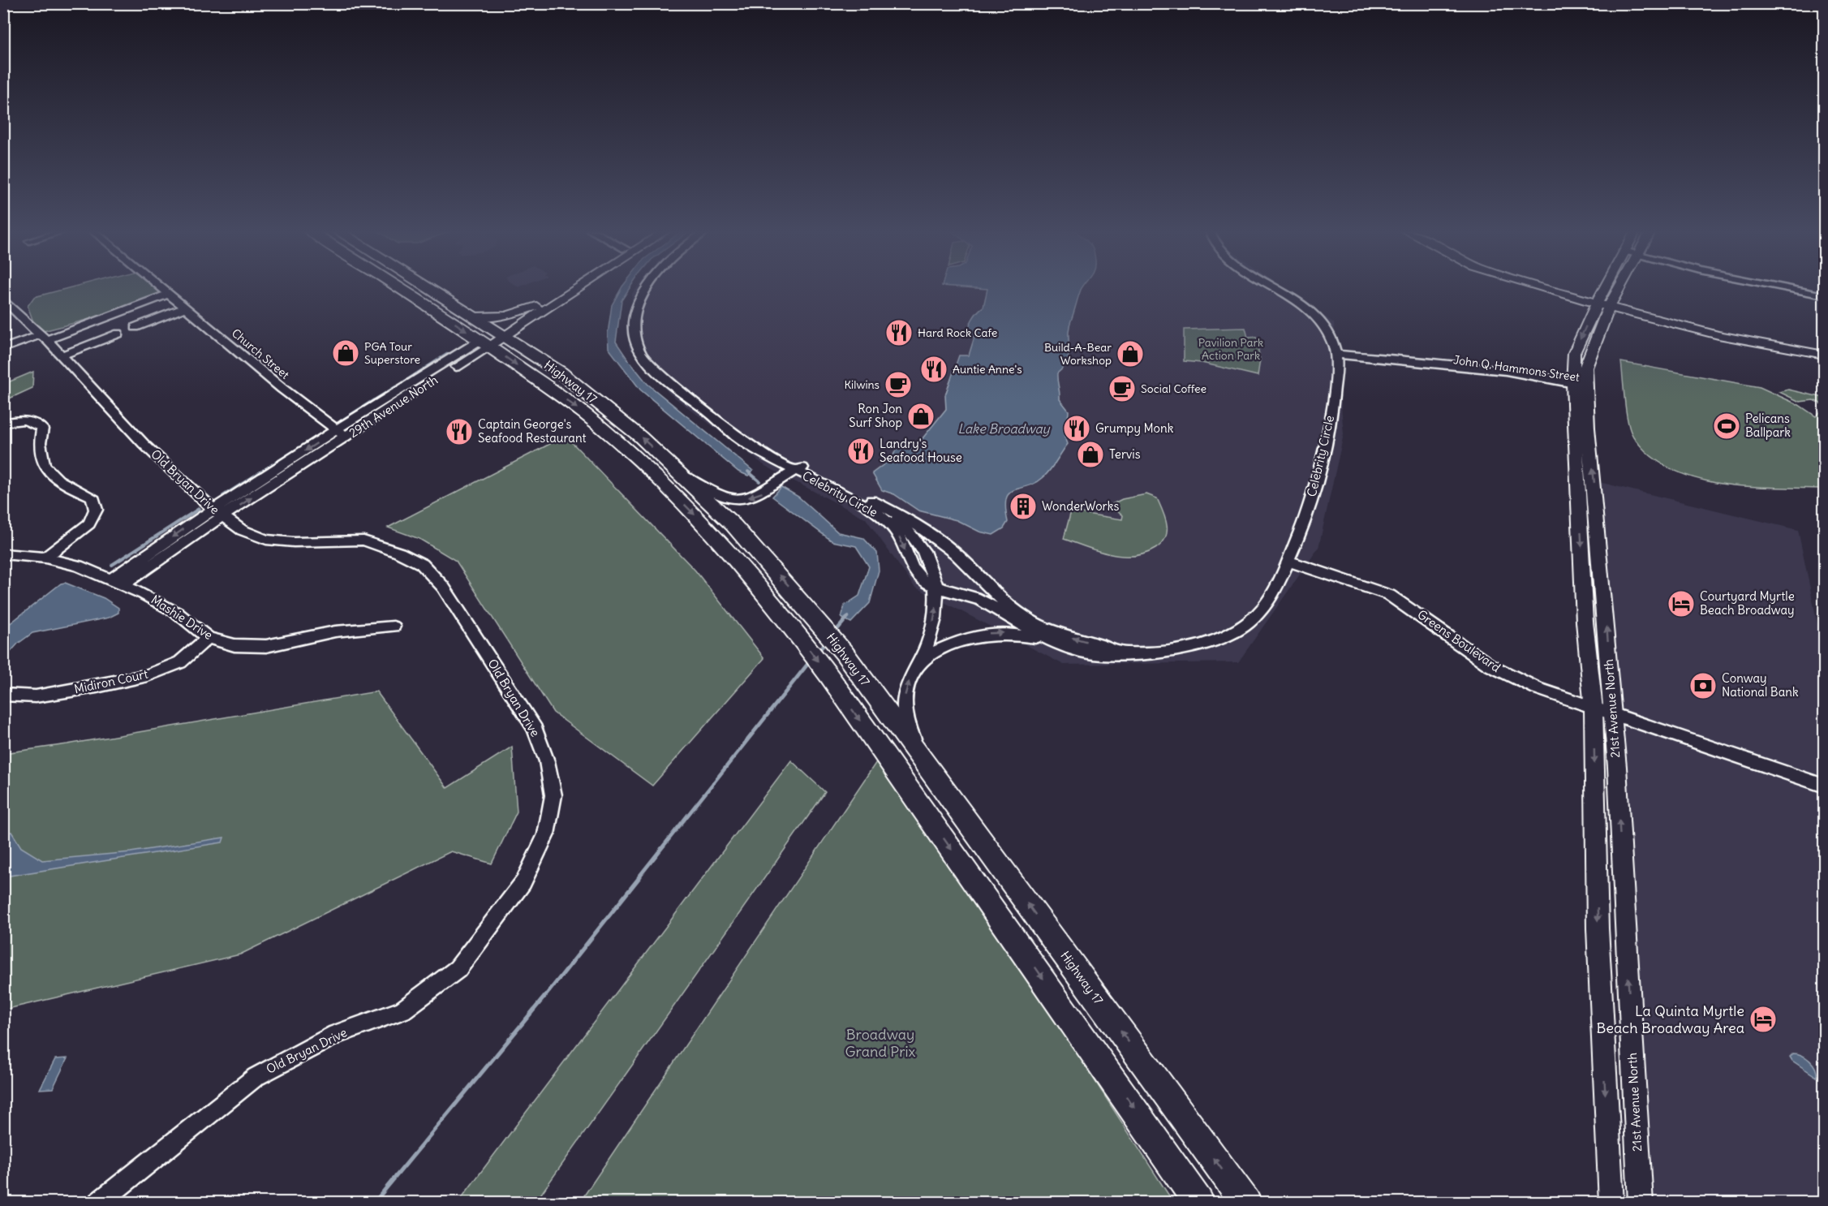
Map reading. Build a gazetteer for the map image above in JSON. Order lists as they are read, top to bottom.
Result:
{
  "streets": {
    "highway": ["Highway 17"],
    "main road": ["29th Avenue North", "21st Avenue North"],
    "street": [
      "Church Street",
      "John Q. Hammons Street",
      "Celebrity Circle",
      "Old Bryan Drive",
      "Mashie Drive",
      "Greens Boulevard",
      "Midiron Court"
    ]
  },
  "crossings": [
    ["Church Street", "29th Avenue North"],
    ["John Q. Hammons Street", "Celebrity Circle"],
    ["John Q. Hammons Street", "21st Avenue North"],
    ["Highway 17", "29th Avenue North"],
    ["29th Avenue North", "Old Bryan Drive"],
    ["29th Avenue North", "Mashie Drive"],
    ["Celebrity Circle", "Greens Boulevard"],
    ["Mashie Drive", "Midiron Court"],
    ["Greens Boulevard", "21st Avenue North"]
  ],
  "water": ["Lake Broadway"],
  "parks": ["Pavilion Park Action Park", "Broadway Grand Prix"],
  "places": {
    "restaurant": [
      "Hard Rock Cafe",
      "Auntie Anne's",
      "Grumpy Monk",
      "Captain George's Seafood Restaurant",
      "Landry's Seafood House"
    ],
    "shop": [
      "PGA Tour Superstore",
      "Build-A-Bear Workshop",
      "Ron Jon Surf Shop",
      "Tervis"
    ],
    "cafe": ["Kilwins", "Social Coffee"],
    "sports": ["Pelicans Ballpark"],
    "building": ["WonderWorks"],
    "hotel": ["Courtyard Myrtle Beach Broadway", "La Quinta Myrtle Beach Broadway Area"],
    "bank": ["Conway National Bank"]
  }
}
